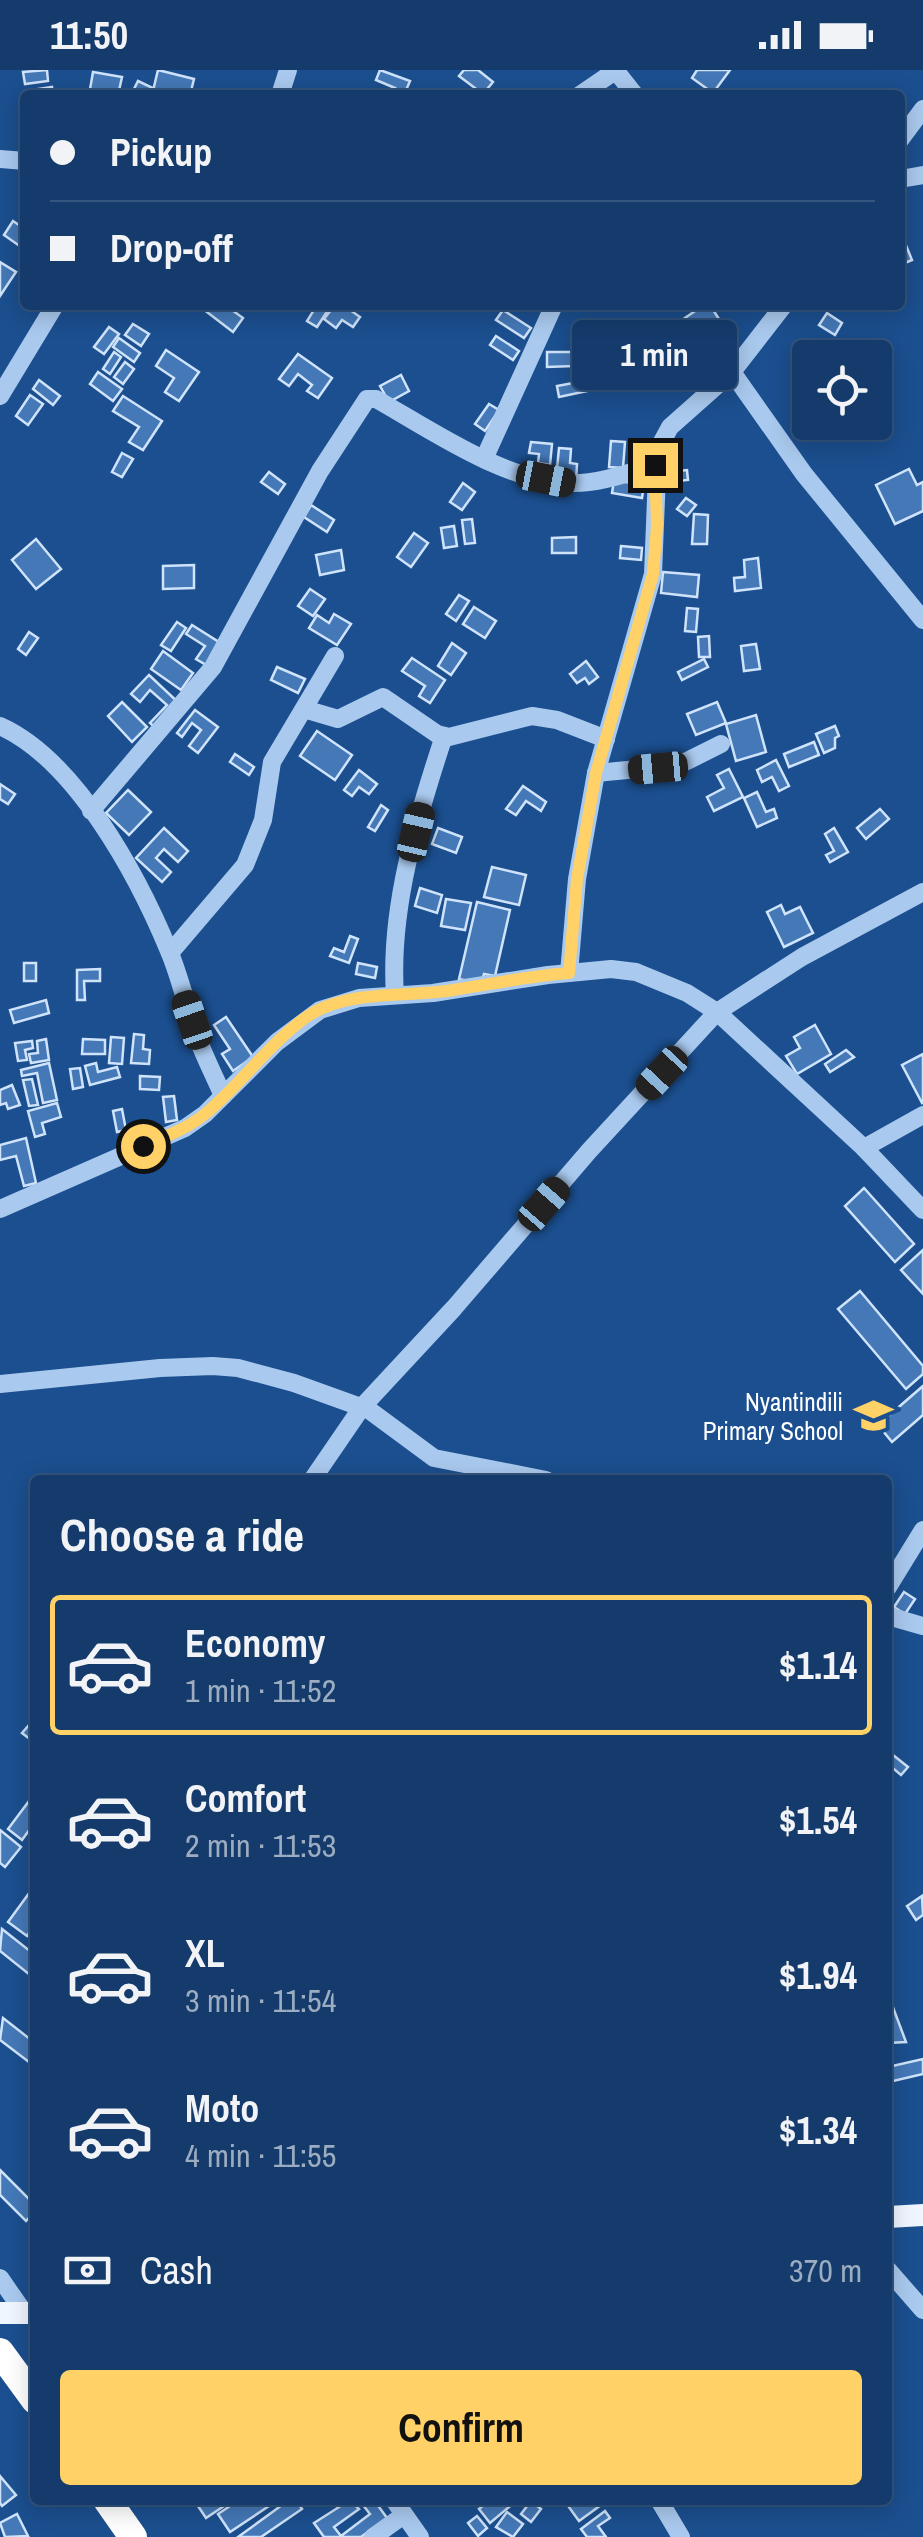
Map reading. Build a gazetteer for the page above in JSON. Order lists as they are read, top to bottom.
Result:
{
  "places": {
    "school or university": ["Nyantindili Primary School"]
  },
  "page": {
    "status": "11:50",
    "banner": ["Pickup", "Drop-off"],
    "bubble": "1 min",
    "heading": "Choose a ride",
    "list": [
      {
        "name": "Economy",
        "note": "1 min · 11:52",
        "value": "$1.14"
      },
      {
        "name": "Comfort",
        "note": "2 min · 11:53",
        "value": "$1.54"
      },
      {
        "name": "XL",
        "note": "3 min · 11:54",
        "value": "$1.94"
      },
      {
        "name": "Moto",
        "note": "4 min · 11:55",
        "value": "$1.34"
      }
    ],
    "pay": ["Cash", "370 m"],
    "buttons": "Confirm"
  }
}
